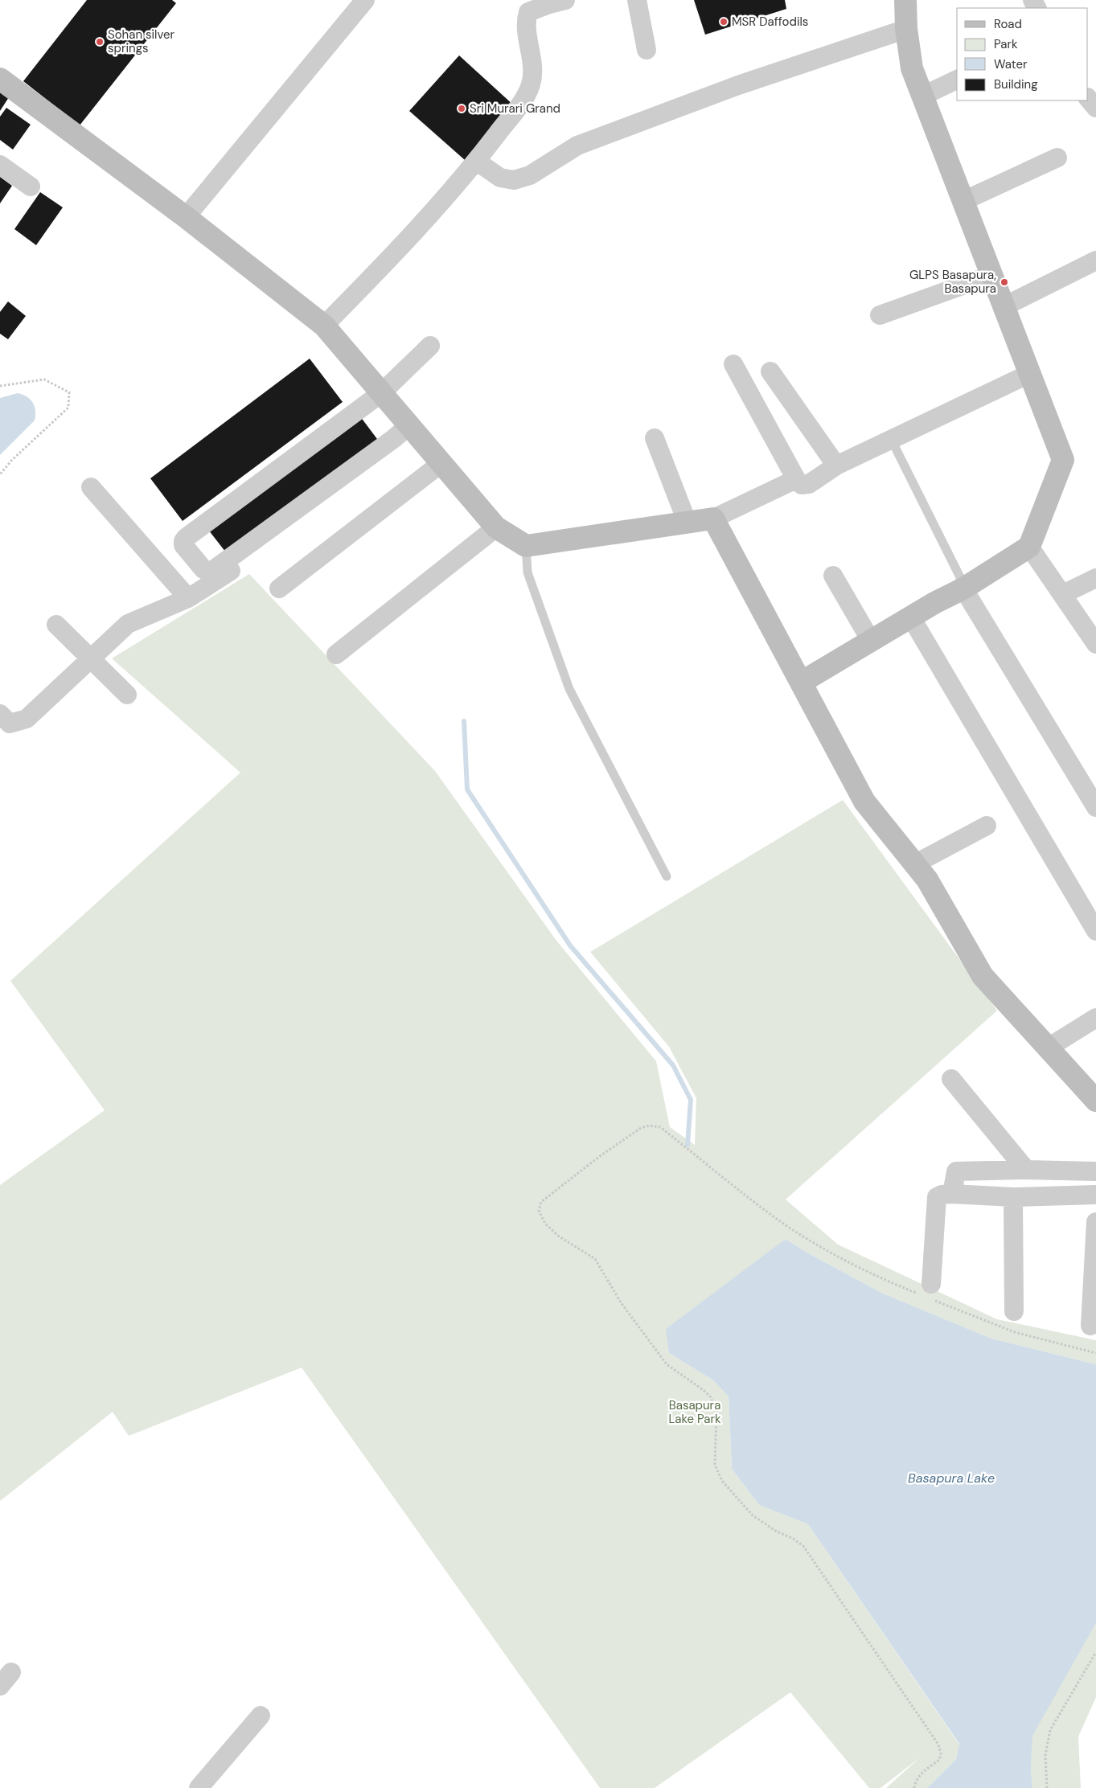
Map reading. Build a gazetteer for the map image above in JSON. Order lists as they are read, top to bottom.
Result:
{
  "water": ["Basapura Lake"],
  "parks": ["Basapura Lake Park"],
  "places": [
    "MSR Daffodils",
    "Sohan silver springs",
    "Sri Murari Grand",
    "GLPS Basapura, Basapura"
  ],
  "legend": [
    "Road",
    "Park",
    "Water",
    "Building"
  ]
}
